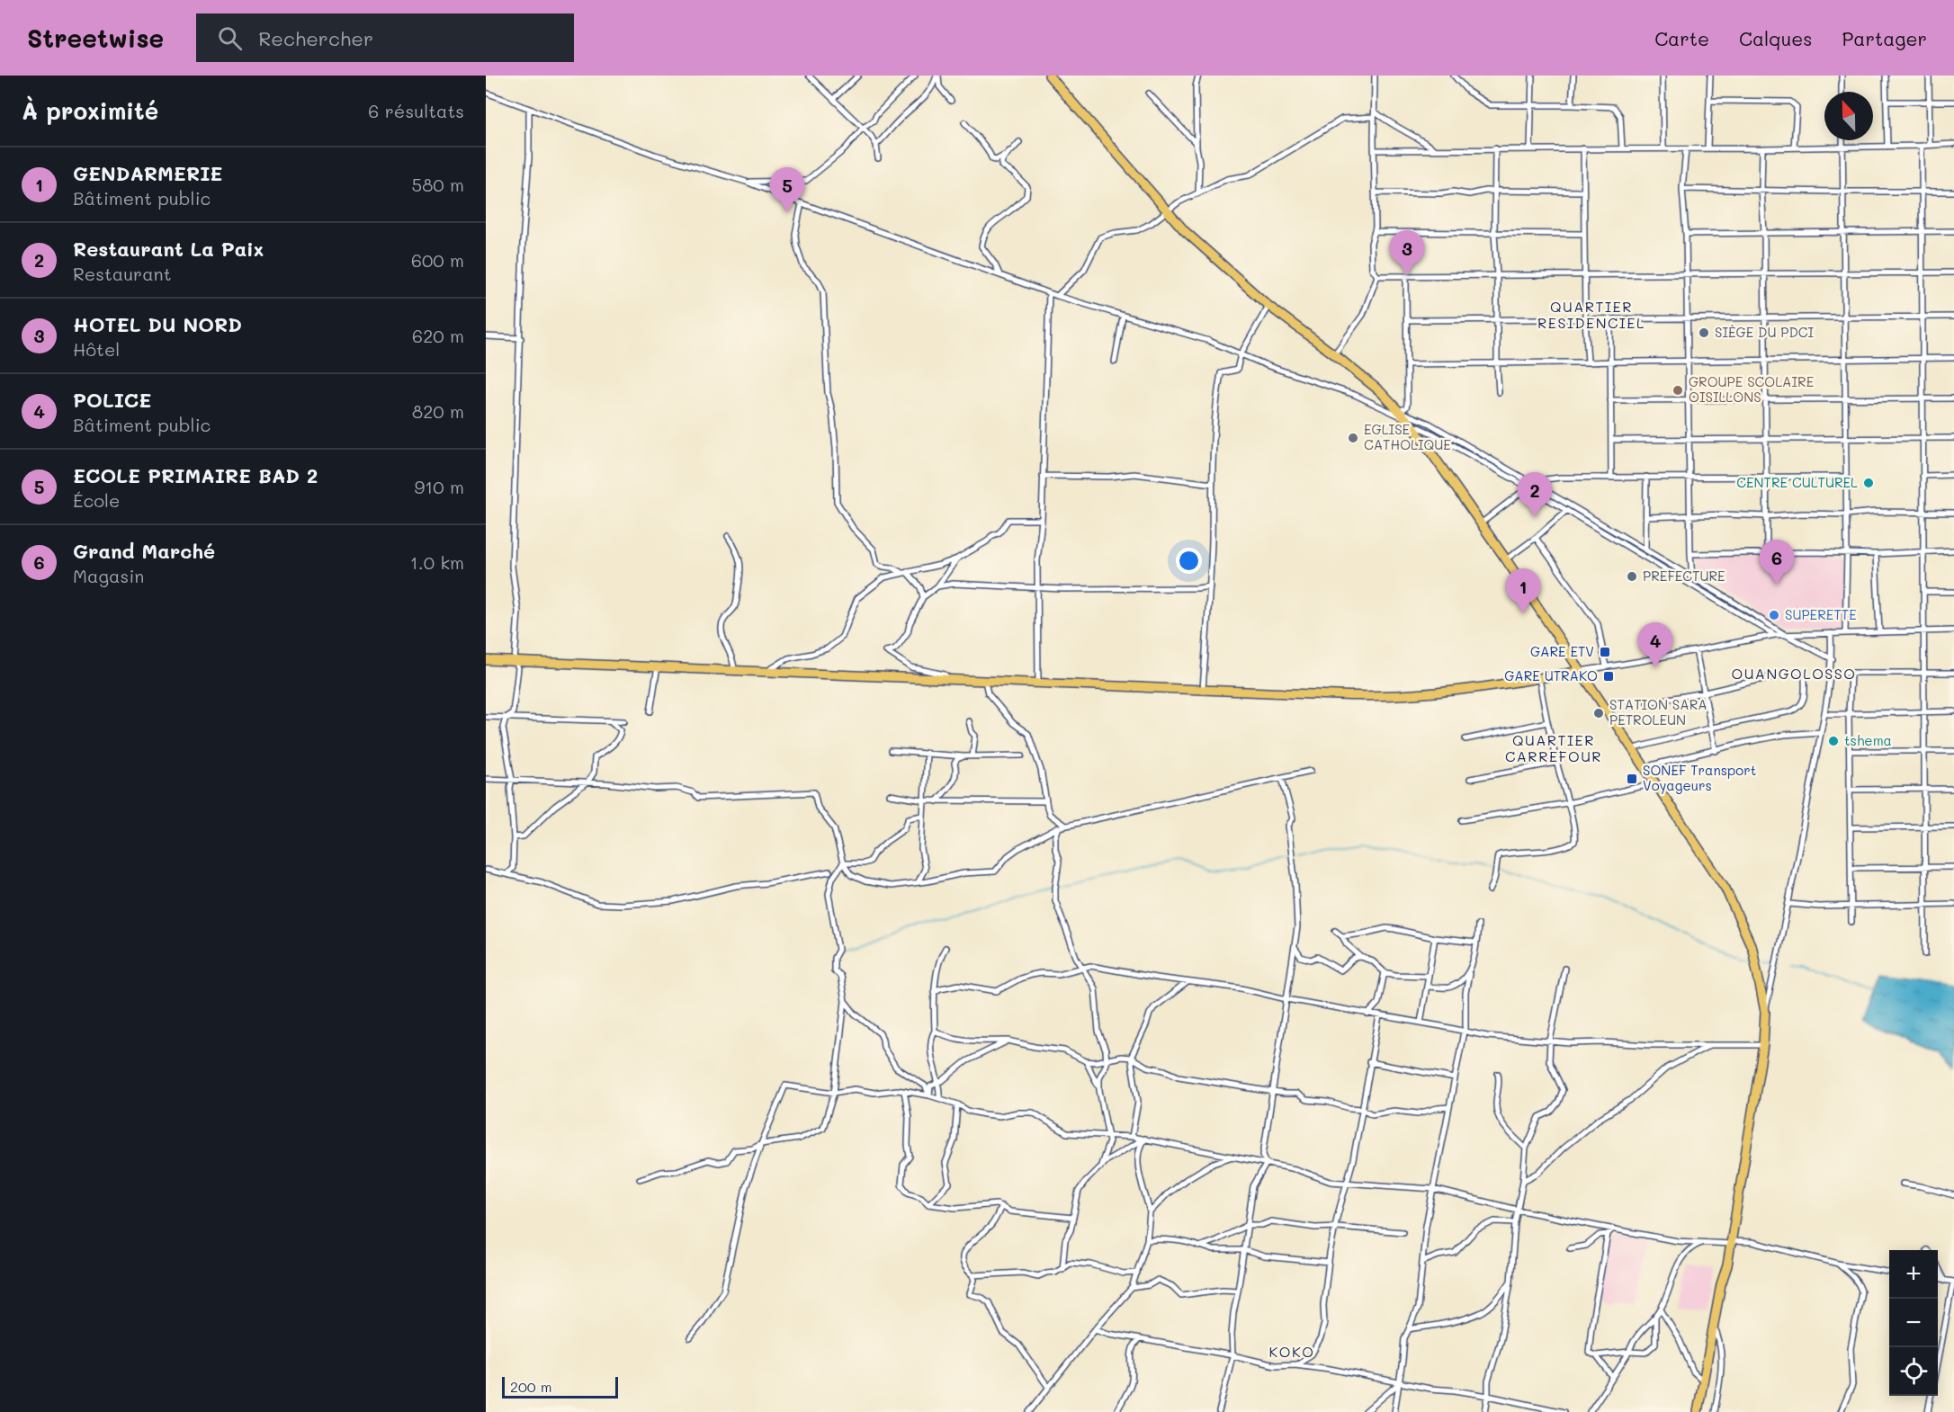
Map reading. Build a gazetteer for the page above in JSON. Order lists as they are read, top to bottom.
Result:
{
  "districts": [
    "QUARTIER RESIDENCIEL",
    "OUANGOLOSSO",
    "QUARTIER CARREFOUR",
    "KOKO"
  ],
  "places": {
    "other": [
      "SIÈGE DU PDCI",
      "GROUPE SCOLAIRE OISILLONS",
      "EGLISE CATHOLIQUE",
      "CENTRE CULTUREL",
      "PREFECTURE",
      "SUPERETTE",
      "STATION SARA PETROLEUN",
      "tshema"
    ],
    "transit": ["GARE ETV", "GARE UTRAKO", "SONEF Transport Voyageurs"]
  },
  "scale_bar": "200 m",
  "north": "top",
  "page": {
    "header": "Streetwise",
    "search": "Rechercher",
    "nav": ["Carte", "Calques", "Partager"],
    "heading": ["À proximité", "6 résultats"],
    "list": [
      {
        "mark": "1",
        "name": "GENDARMERIE",
        "note": "Bâtiment public",
        "value": "580 m"
      },
      {
        "mark": "2",
        "name": "Restaurant La Paix",
        "note": "Restaurant",
        "value": "600 m"
      },
      {
        "mark": "3",
        "name": "HOTEL DU NORD",
        "note": "Hôtel",
        "value": "620 m"
      },
      {
        "mark": "4",
        "name": "POLICE",
        "note": "Bâtiment public",
        "value": "820 m"
      },
      {
        "mark": "5",
        "name": "ECOLE PRIMAIRE BAD 2",
        "note": "École",
        "value": "910 m"
      },
      {
        "mark": "6",
        "name": "Grand Marché",
        "note": "Magasin",
        "value": "1.0 km"
      }
    ],
    "pins": [
      "5",
      "3",
      "2",
      "6",
      "1",
      "4"
    ],
    "map_buttons": ["+", "−"],
    "scale": "200 m"
  }
}
